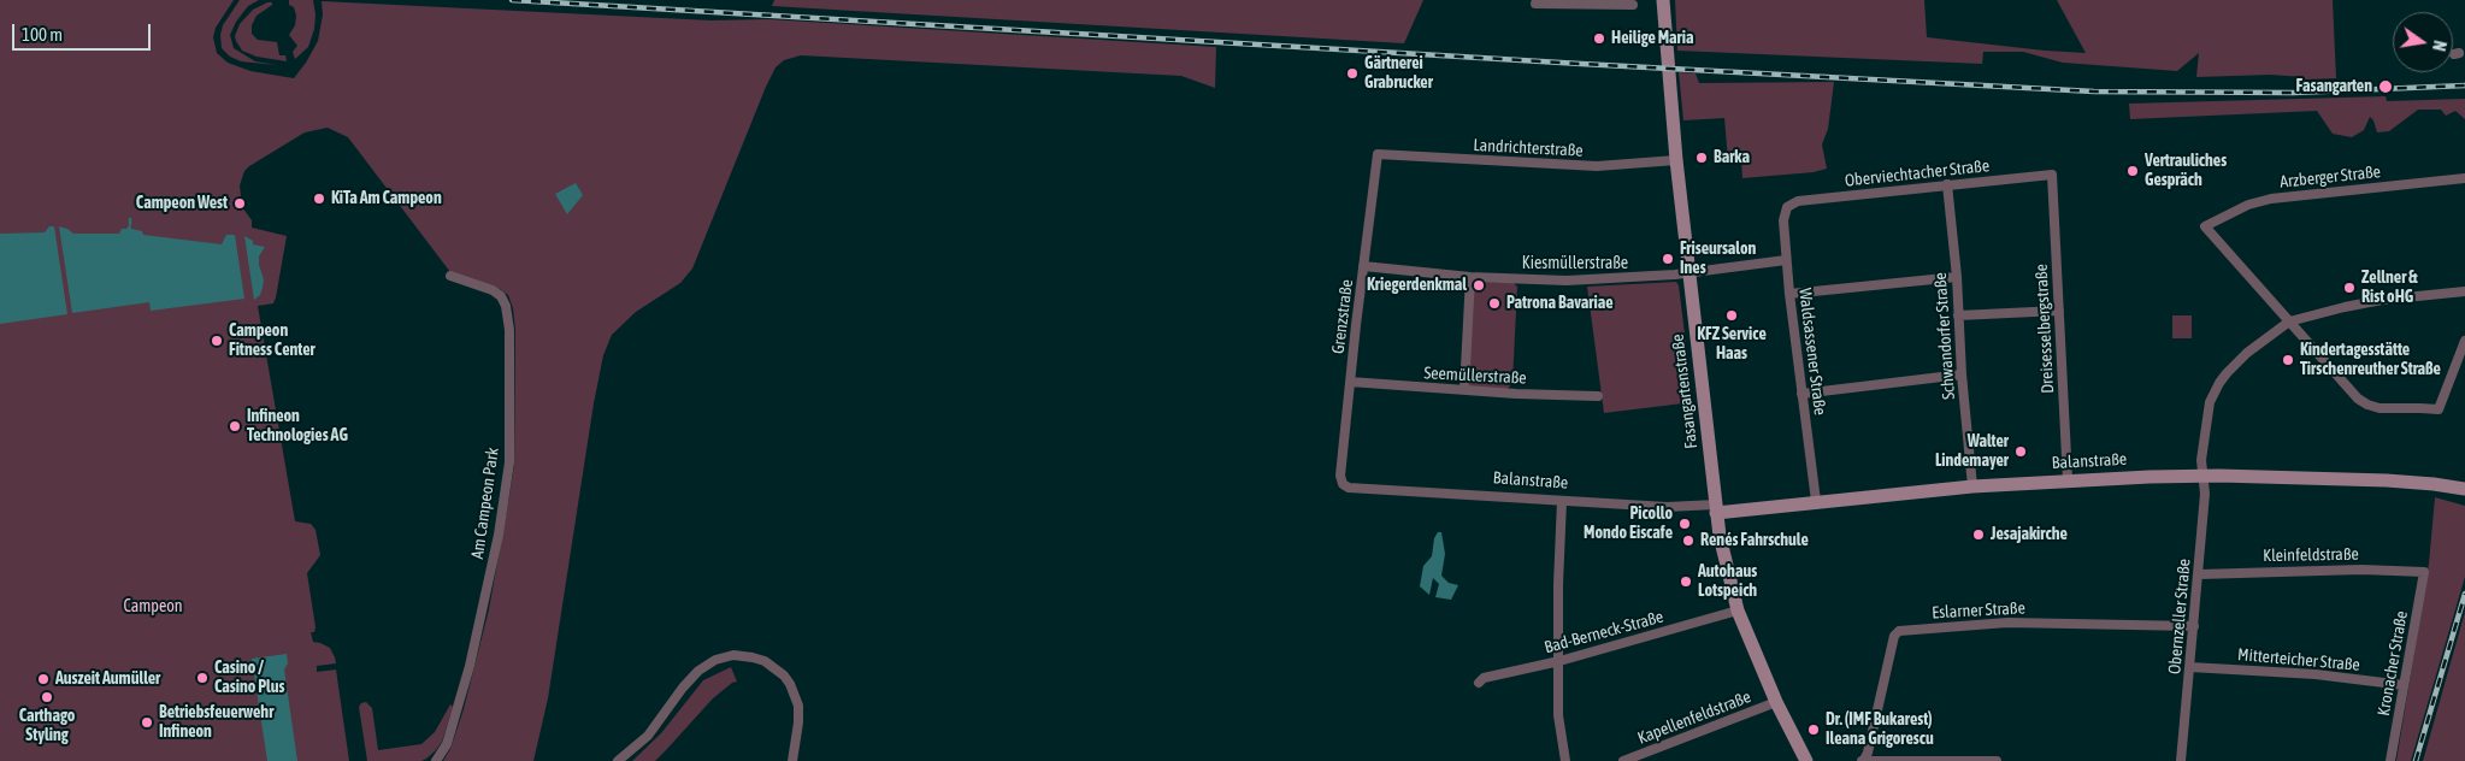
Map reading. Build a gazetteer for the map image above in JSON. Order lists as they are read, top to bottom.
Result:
{
  "streets": {
    "street": [
      "Landrichterstraße",
      "Oberviechtacher Straße",
      "Arzberger Straße",
      "Kiesmüllerstraße",
      "Grenzstraße",
      "Dreisesselbergstraße",
      "Schwandorfer Straße",
      "Waldsassener Straße",
      "Seemüllerstraße",
      "Fasangartenstraße",
      "Balanstraße",
      "Am Campeon Park",
      "Kleinfeldstraße",
      "Eslarner Straße",
      "Obernzeller Straße",
      "Bad-Berneck-Straße",
      "Mitterteicher Straße",
      "Kronacher Straße",
      "Kapellenfeldstraße"
    ]
  },
  "crossings": [
    ["Landrichterstraße", "Grenzstraße"],
    ["Landrichterstraße", "Fasangartenstraße"],
    ["Oberviechtacher Straße", "Dreisesselbergstraße"],
    ["Oberviechtacher Straße", "Schwandorfer Straße"],
    ["Oberviechtacher Straße", "Waldsassener Straße"],
    ["Arzberger Straße", "Obernzeller Straße"],
    ["Kiesmüllerstraße", "Grenzstraße"],
    ["Kiesmüllerstraße", "Waldsassener Straße"],
    ["Kiesmüllerstraße", "Fasangartenstraße"],
    ["Grenzstraße", "Seemüllerstraße"],
    ["Grenzstraße", "Balanstraße"],
    ["Dreisesselbergstraße", "Balanstraße"],
    ["Schwandorfer Straße", "Balanstraße"],
    ["Waldsassener Straße", "Balanstraße"],
    ["Fasangartenstraße", "Balanstraße"],
    ["Fasangartenstraße", "Bad-Berneck-Straße"],
    ["Fasangartenstraße", "Kapellenfeldstraße"],
    ["Balanstraße", "Obernzeller Straße"],
    ["Kleinfeldstraße", "Obernzeller Straße"],
    ["Kleinfeldstraße", "Kronacher Straße"],
    ["Eslarner Straße", "Obernzeller Straße"],
    ["Obernzeller Straße", "Mitterteicher Straße"],
    ["Mitterteicher Straße", "Kronacher Straße"]
  ],
  "parks": ["Campeon"],
  "places": [
    "Heilige Maria",
    "Gärtnerei Grabrucker",
    "Fasangarten",
    "Barka",
    "Vertrauliches Gespräch",
    "KiTa Am Campeon",
    "Campeon West",
    "Friseursalon Ines",
    "Kriegerdenkmal",
    "Zellner & Rist oHG",
    "Patrona Bavariae",
    "KFZ Service Haas",
    "Campeon Fitness Center",
    "Kindertagesstätte Tirschenreuther Straße",
    "Infineon Technologies AG",
    "Walter Lindemayer",
    "Picollo Mondo Eiscafe",
    "Jesajakirche",
    "Renés Fahrschule",
    "Autohaus Lotspeich",
    "Casino / Casino Plus",
    "Auszeit Aumüller",
    "Carthago Styling",
    "Betriebsfeuerwehr Infineon",
    "Dr. (IMF Bukarest) Ileana Grigorescu"
  ],
  "scale_bar": "100 m",
  "north": "right"
}
